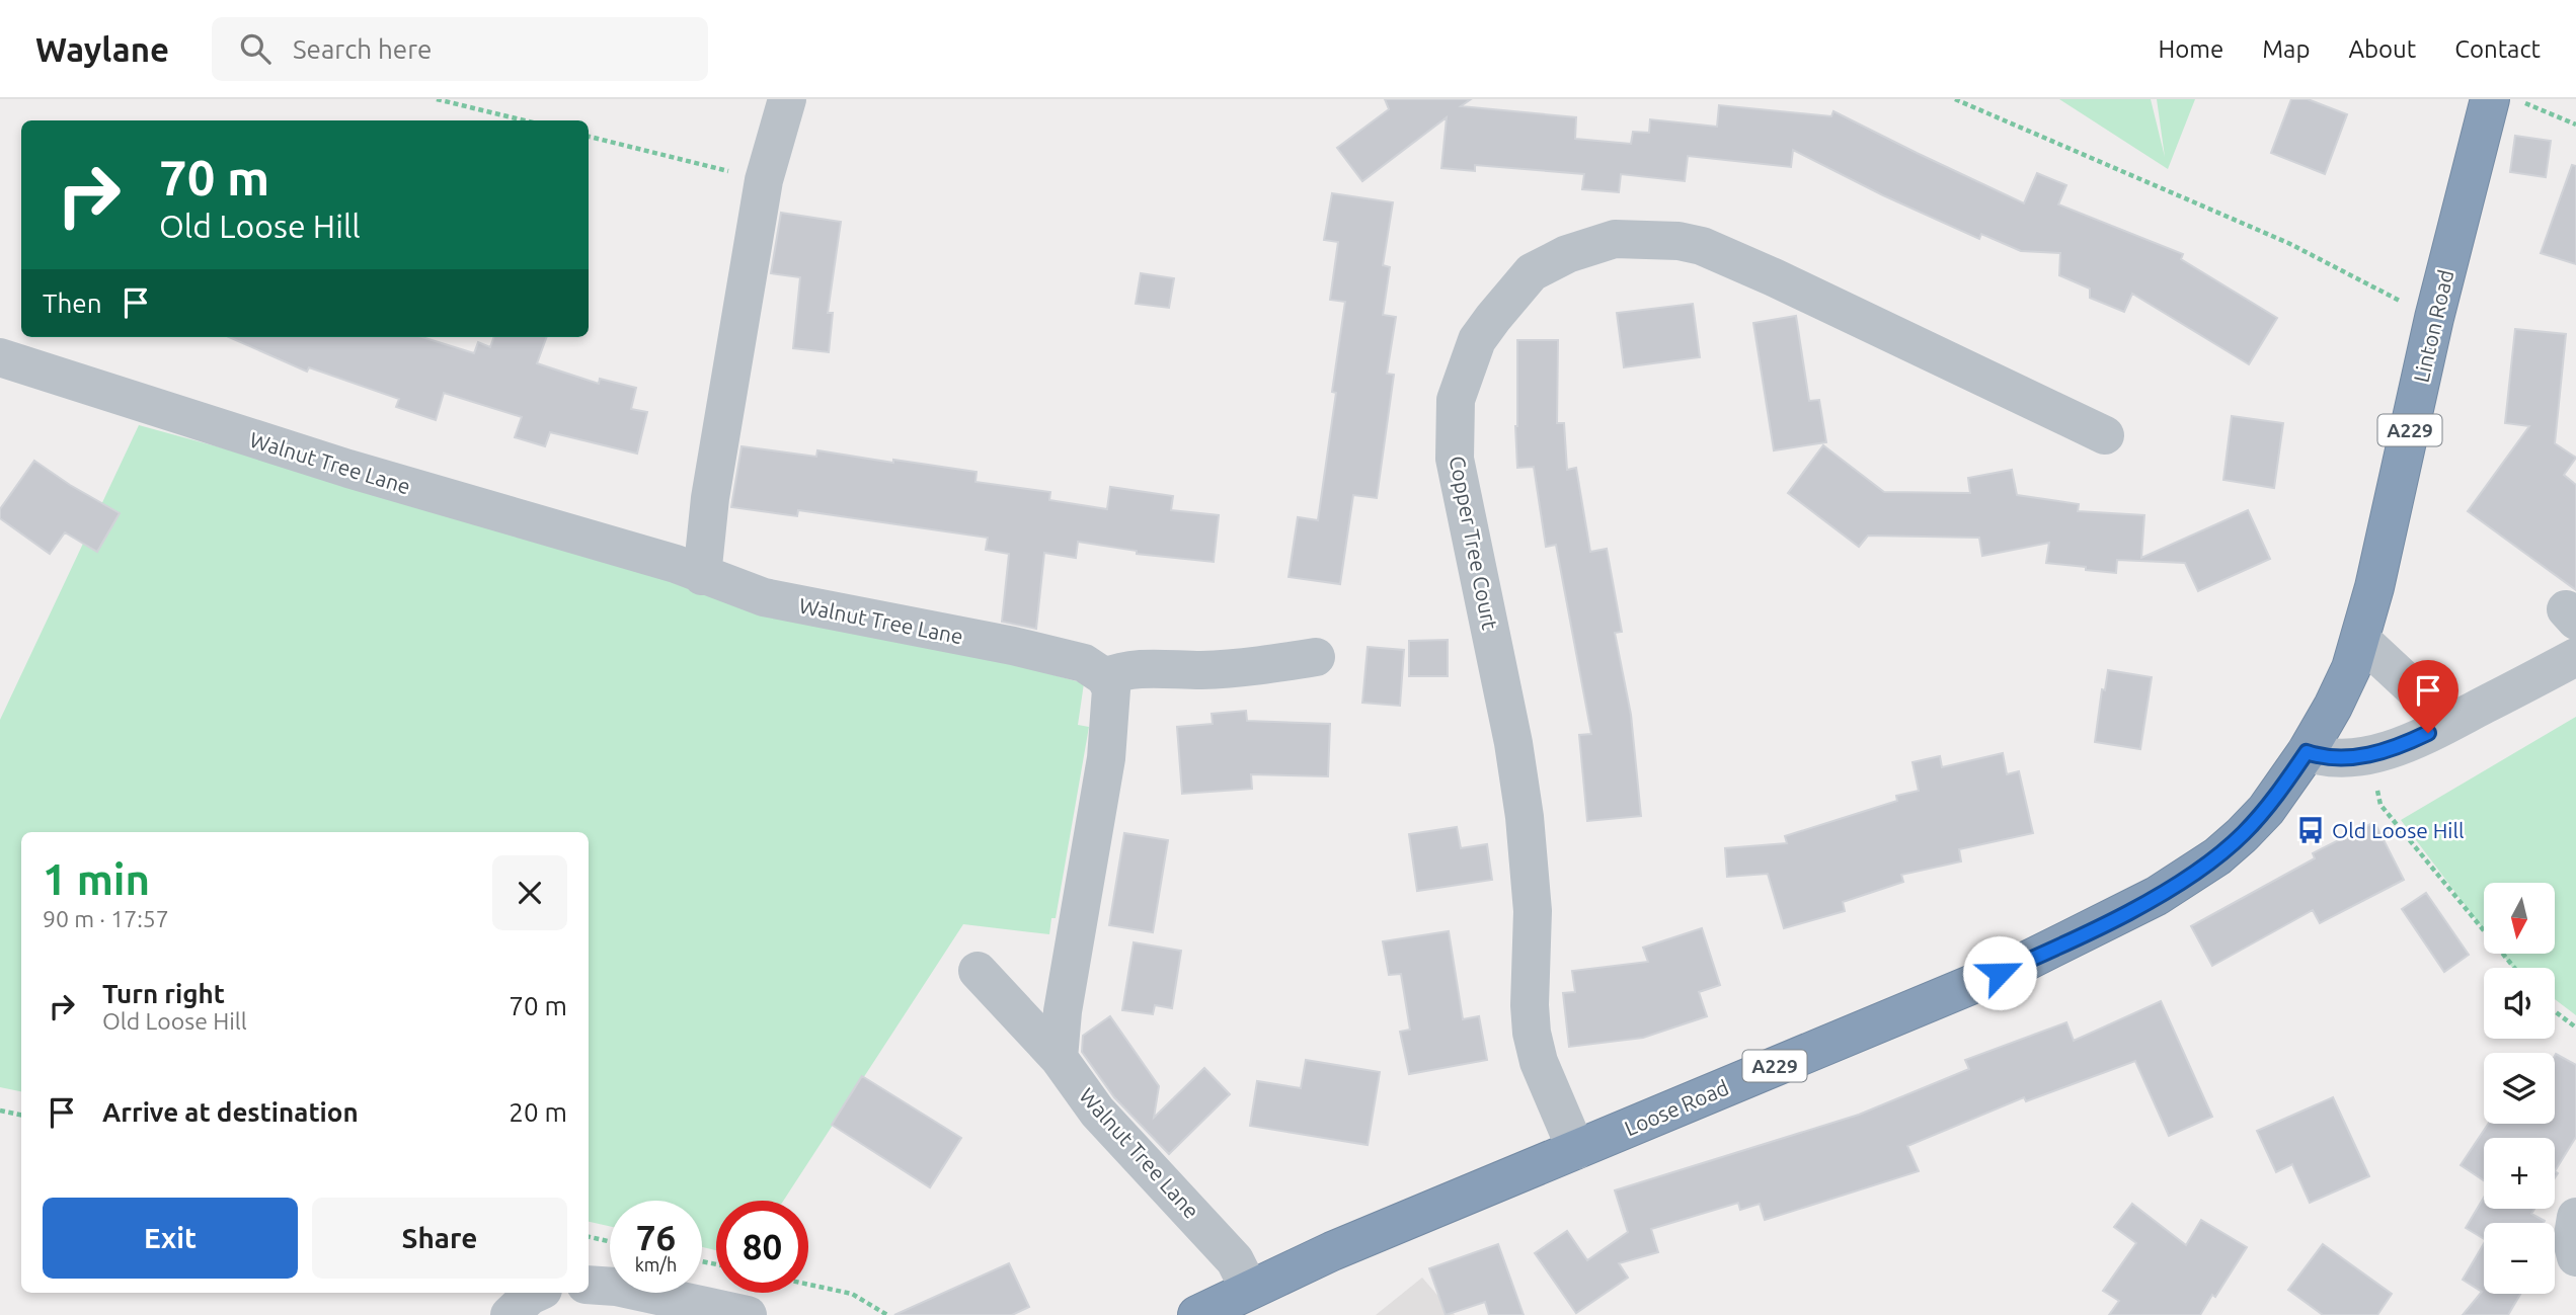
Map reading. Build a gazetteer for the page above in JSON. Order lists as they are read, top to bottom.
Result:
{
  "streets": {
    "highway": ["Linton Road", "A229", "Loose Road"],
    "street": ["Walnut Tree Lane", "Copper Tree Court"]
  },
  "crossings": [
    ["Linton Road", "Loose Road"],
    ["Walnut Tree Lane", "Loose Road"],
    ["Copper Tree Court", "Loose Road"]
  ],
  "places": {
    "bus stop": ["Old Loose Hill"]
  },
  "north": "bottom",
  "page": {
    "header": "Waylane",
    "search": "Search here",
    "nav": [
      "Home",
      "Map",
      "About",
      "Contact"
    ],
    "turn": ["70 m", "Old Loose Hill"],
    "then": "Then",
    "heading": ["1 min", "90 m · 17:57"],
    "map_buttons": ["+", "−"],
    "list": [
      {
        "name": "Turn right",
        "note": "Old Loose Hill",
        "value": "70 m"
      },
      {
        "name": "Arrive at destination",
        "value": "20 m"
      }
    ],
    "buttons": ["Exit", "Share"],
    "speed": "76 km/h",
    "limit": "80"
  }
}
